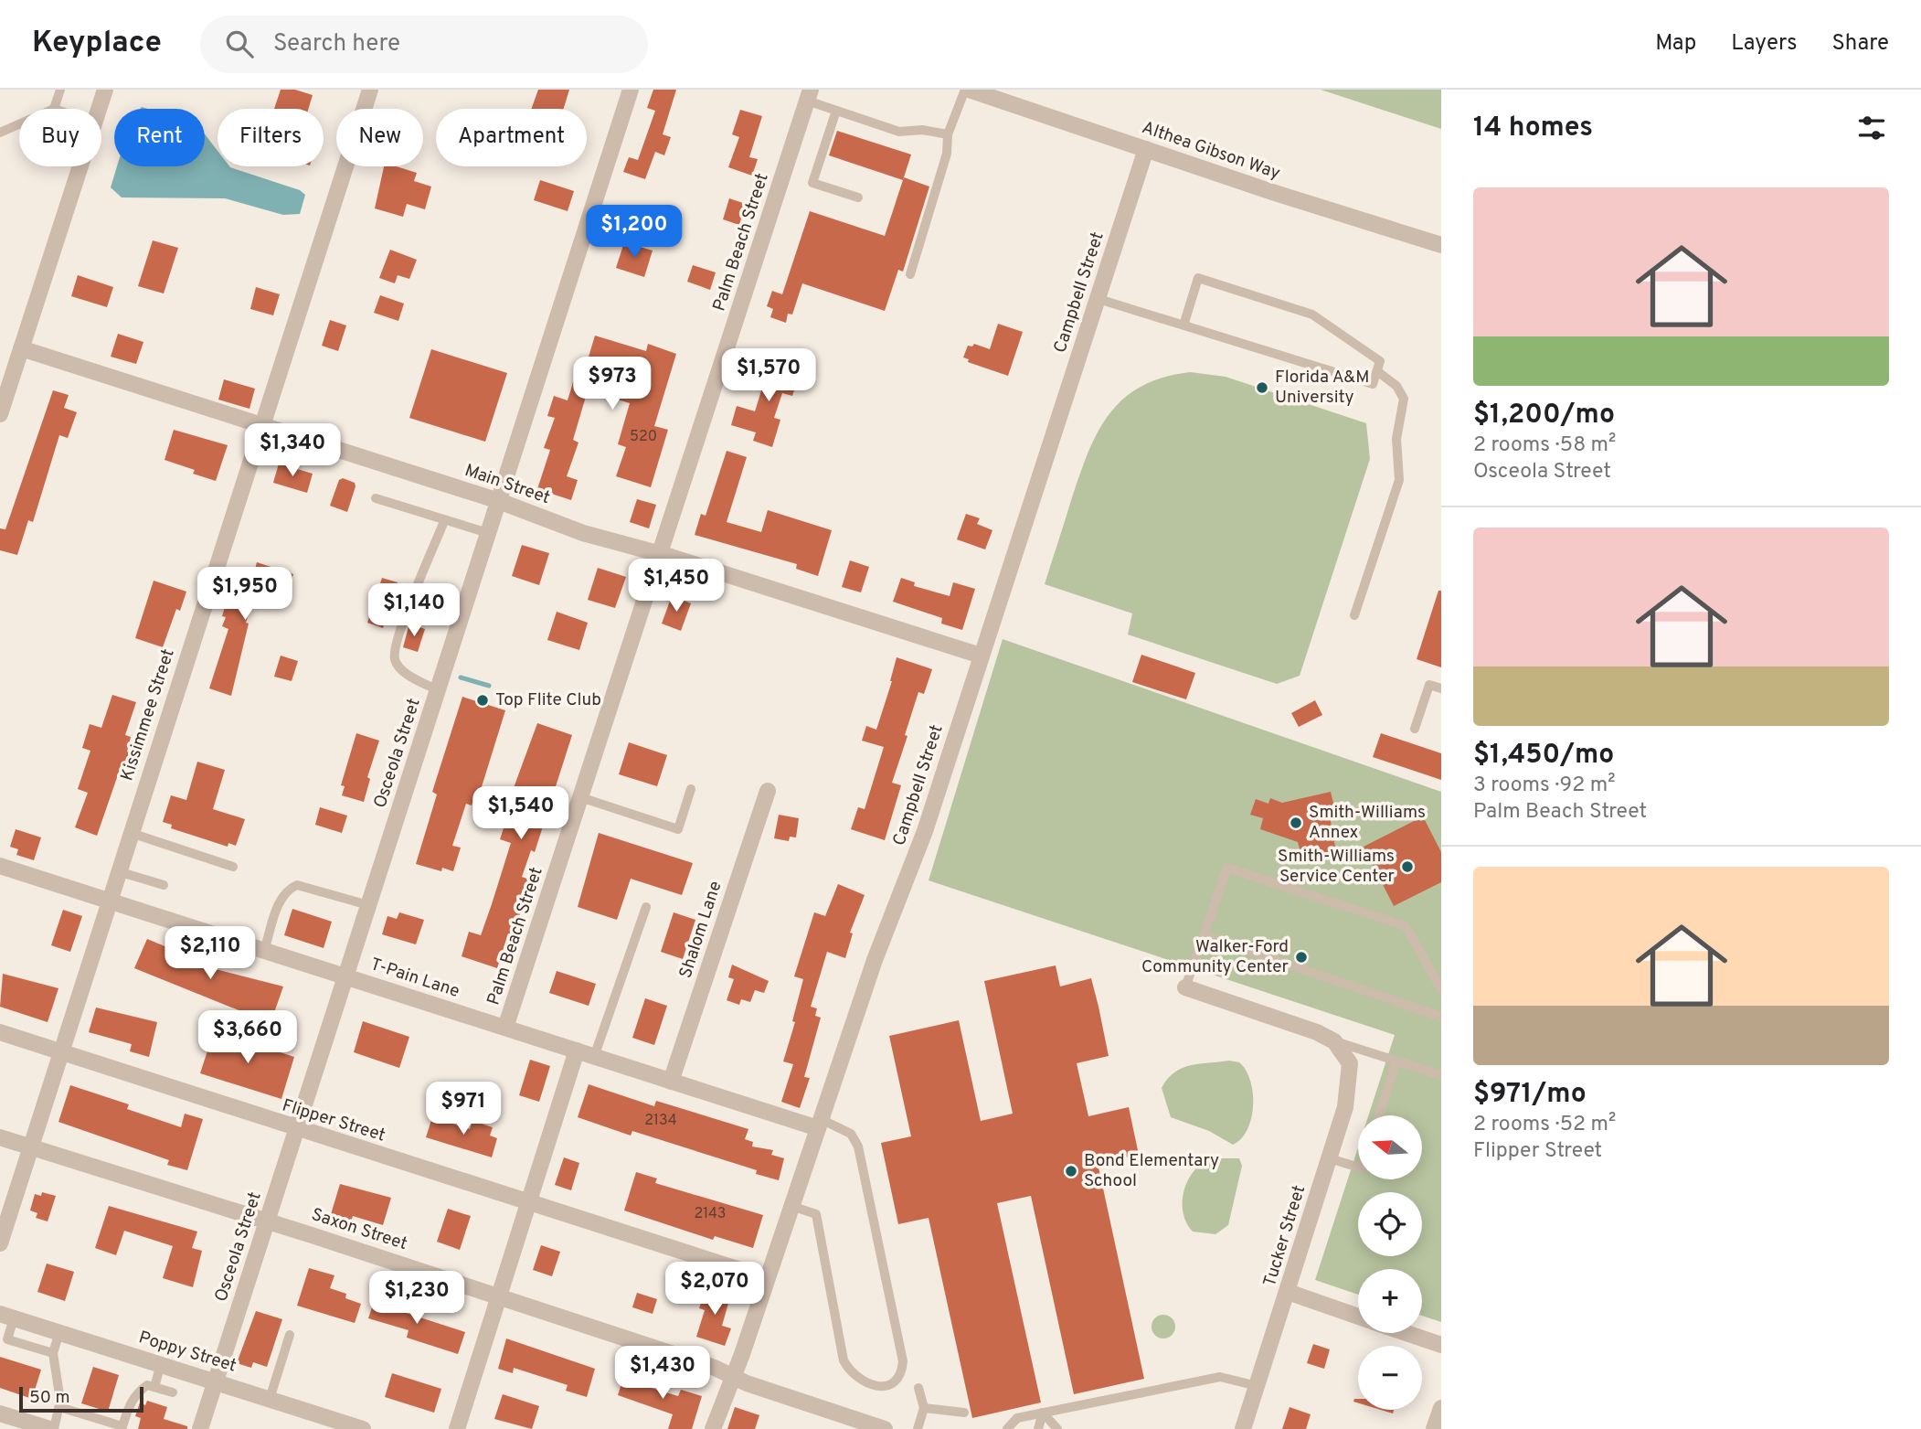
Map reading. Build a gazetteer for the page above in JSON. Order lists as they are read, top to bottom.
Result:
{
  "streets": {
    "street": [
      "Althea Gibson Way",
      "Palm Beach Street",
      "Campbell Street",
      "Main Street",
      "Kissimmee Street",
      "Osceola Street",
      "Shalom Lane",
      "T-Pain Lane",
      "Flipper Street",
      "Saxon Street",
      "Tucker Street",
      "Poppy Street"
    ]
  },
  "crossings": [
    ["Althea Gibson Way", "Campbell Street"],
    ["Palm Beach Street", "Main Street"],
    ["Palm Beach Street", "T-Pain Lane"],
    ["Campbell Street", "Main Street"],
    ["Campbell Street", "T-Pain Lane"],
    ["Campbell Street", "Flipper Street"],
    ["Campbell Street", "Saxon Street"],
    ["Main Street", "Kissimmee Street"],
    ["Main Street", "Osceola Street"],
    ["Kissimmee Street", "T-Pain Lane"],
    ["Kissimmee Street", "Flipper Street"],
    ["Kissimmee Street", "Saxon Street"],
    ["Osceola Street", "T-Pain Lane"],
    ["Osceola Street", "Flipper Street"],
    ["Osceola Street", "Saxon Street"],
    ["Osceola Street", "Poppy Street"],
    ["Shalom Lane", "T-Pain Lane"]
  ],
  "places": [
    "Florida A&M University",
    "Top Flite Club",
    "Smith-Williams Annex",
    "Smith-Williams Service Center",
    "Walker-Ford Community Center",
    "Bond Elementary School"
  ],
  "house_numbers": ["520", "2134", "2143"],
  "scale_bar": "50 m",
  "north": "left",
  "page": {
    "header": "Keyplace",
    "search": "Search here",
    "nav": ["Map", "Layers", "Share"],
    "heading": "14 homes",
    "chip": [
      "Buy",
      "Rent",
      "Filters",
      "New",
      "Apartment"
    ],
    "list": [
      {
        "name": "$1,200/mo",
        "note": "2 rooms · 58 m² · Osceola Street"
      },
      {
        "name": "$1,450/mo",
        "note": "3 rooms · 92 m² · Palm Beach Street"
      },
      {
        "name": "$971/mo",
        "note": "2 rooms · 52 m² · Flipper Street"
      }
    ],
    "price": [
      "$1,200",
      "$1,570",
      "$973",
      "$1,340",
      "$1,450",
      "$1,950",
      "$1,140",
      "$1,540",
      "$2,110",
      "$3,660",
      "$971",
      "$2,070",
      "$1,230",
      "$1,430"
    ],
    "map_buttons": ["+", "−"],
    "scale": "50 m"
  }
}
